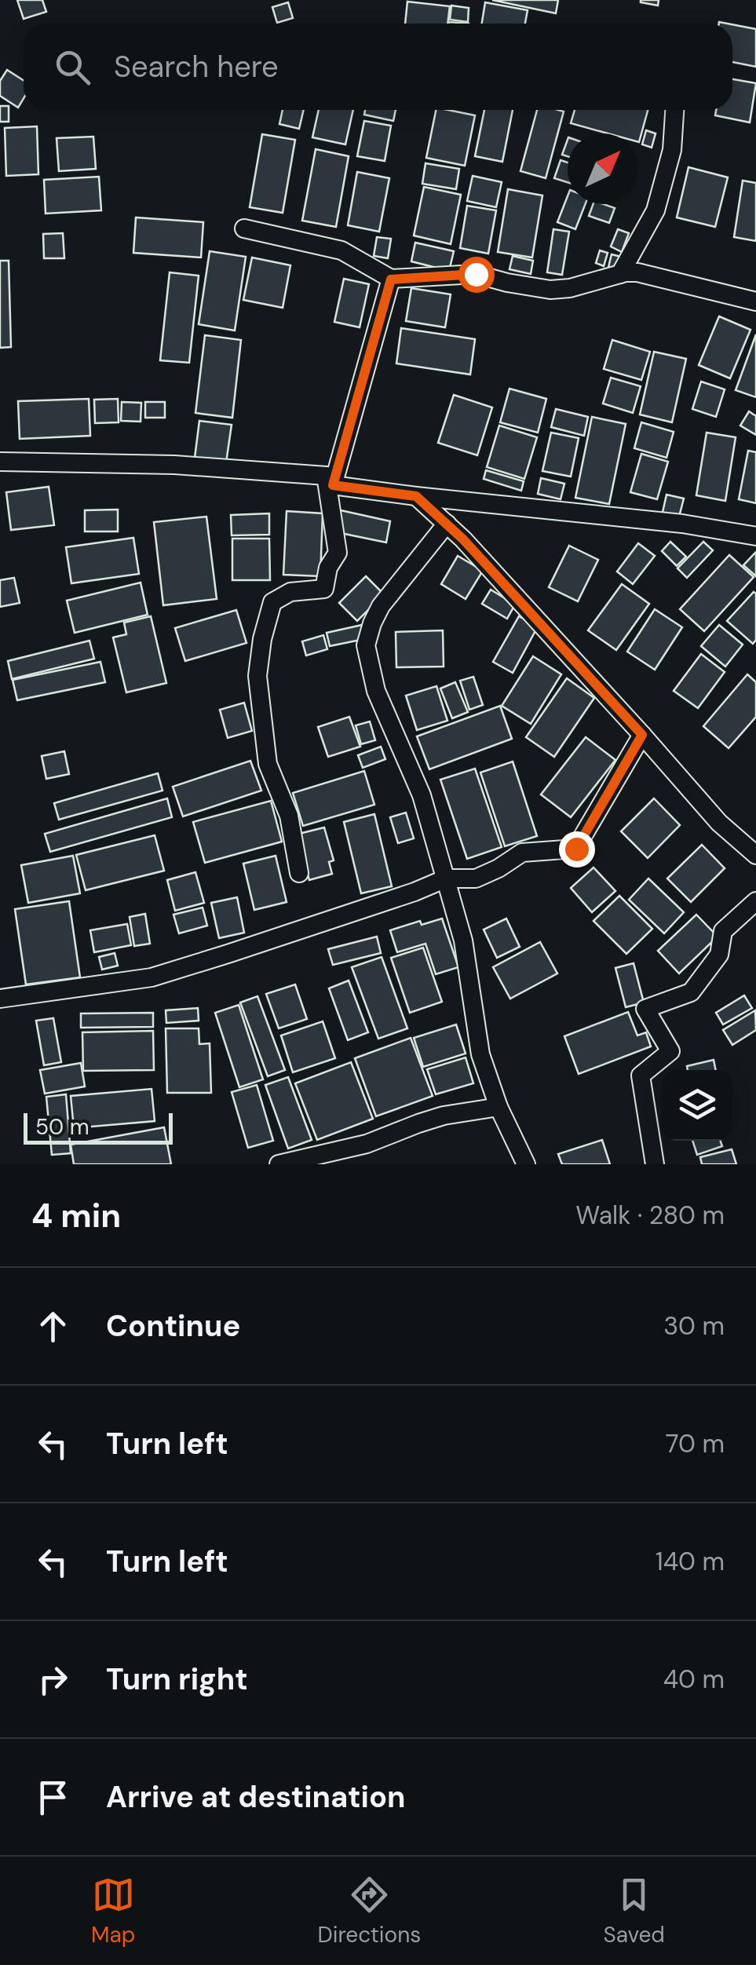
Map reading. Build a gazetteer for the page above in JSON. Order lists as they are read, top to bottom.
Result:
{
  "scale_bar": "50 m",
  "north": "top right",
  "page": {
    "search": "Search here",
    "scale": "50 m",
    "heading": ["4 min", "Walk · 280 m"],
    "list": [
      ["Continue", "30 m"],
      ["Turn left", "70 m"],
      ["Turn left", "140 m"],
      ["Turn right", "40 m"],
      "Arrive at destination"
    ],
    "nav": ["Map", "Directions", "Saved"]
  }
}
